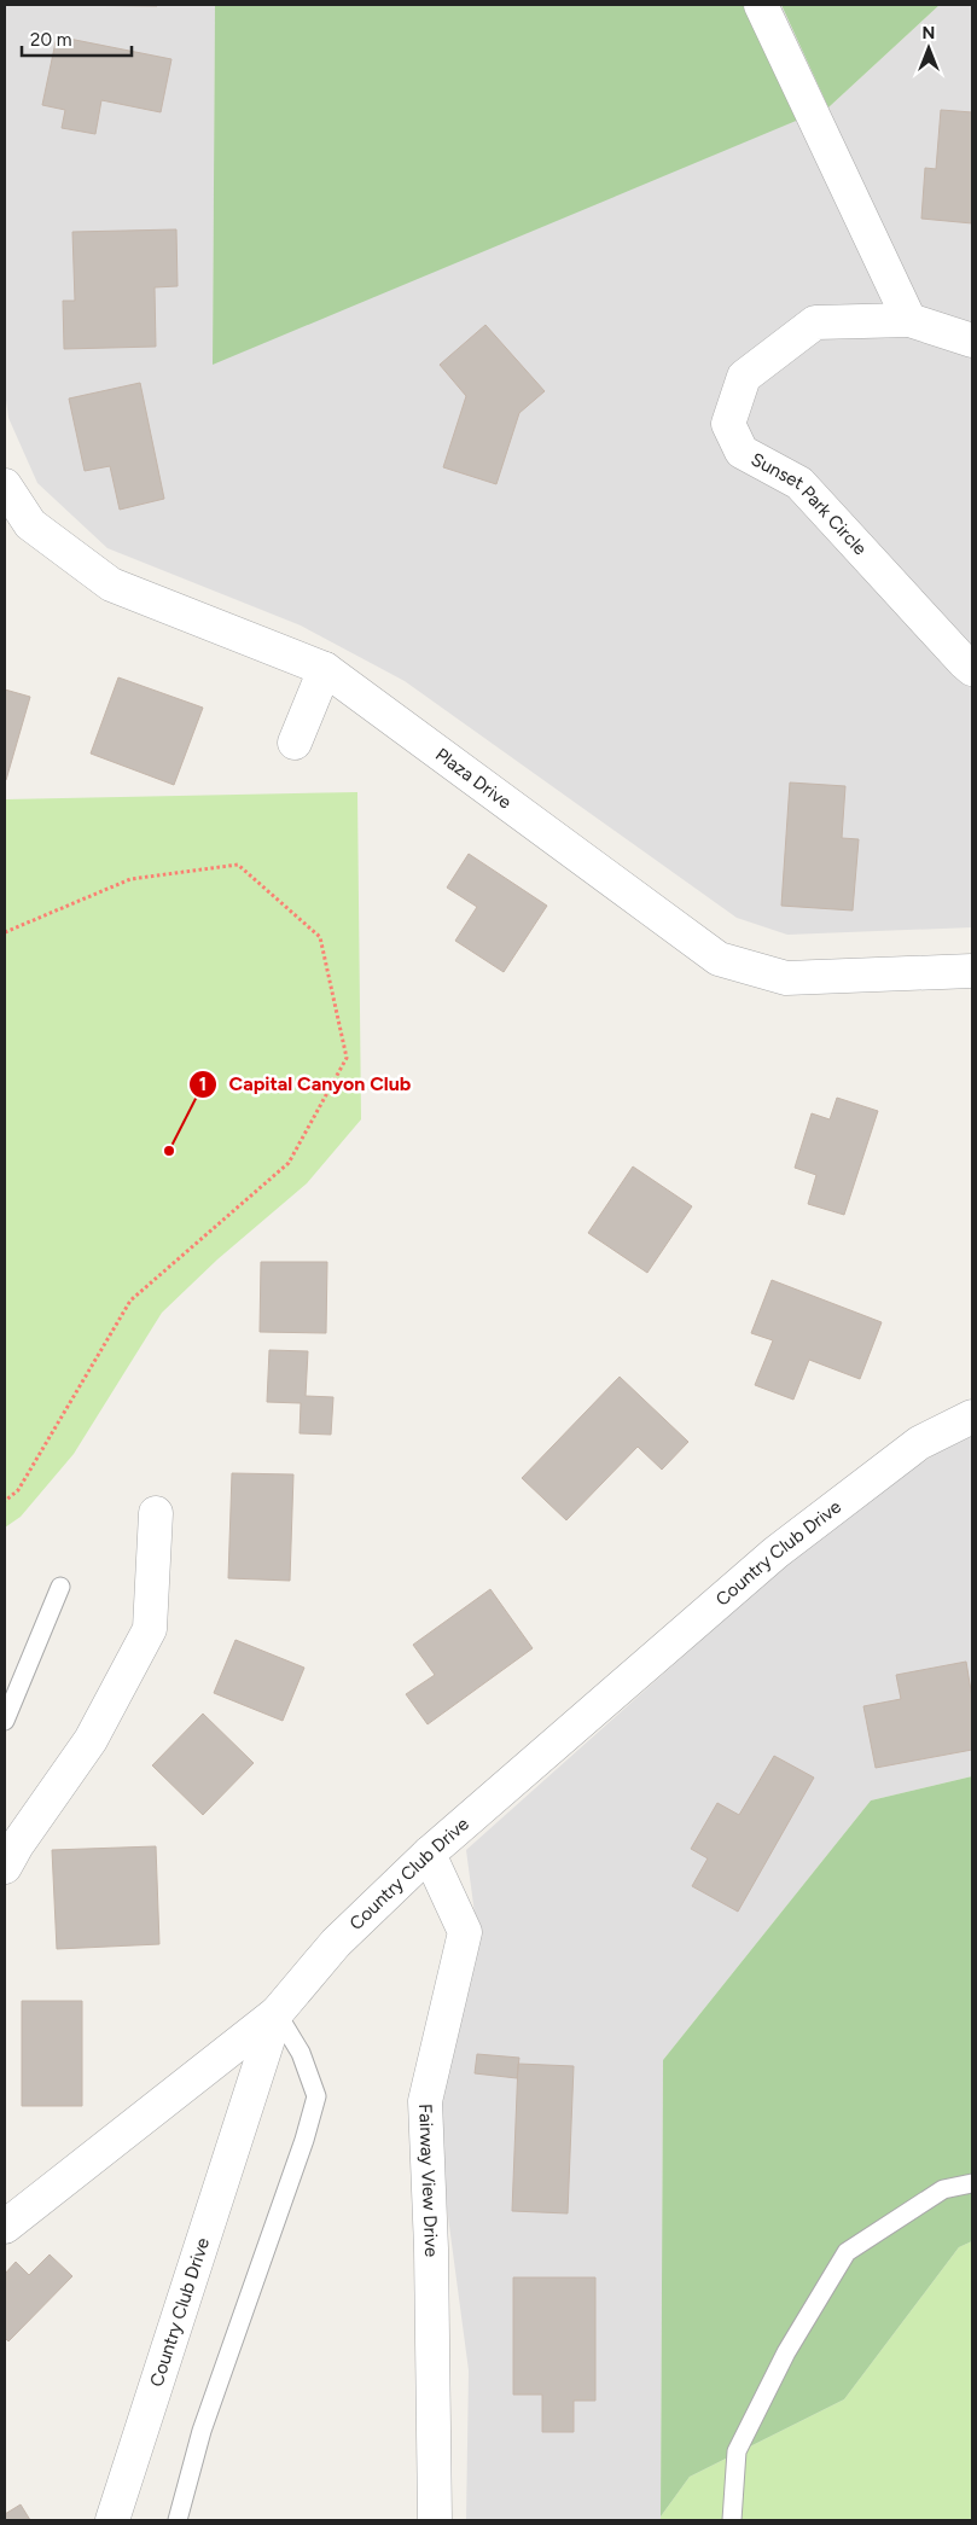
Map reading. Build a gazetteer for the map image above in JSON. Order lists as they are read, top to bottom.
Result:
{
  "streets": {
    "street": [
      "Sunset Park Circle",
      "Plaza Drive",
      "Country Club Drive",
      "Fairway View Drive"
    ]
  },
  "crossings": [
    ["Country Club Drive", "Fairway View Drive"]
  ],
  "places": ["Capital Canyon Club"],
  "scale_bar": "20 m",
  "north": "top"
}
